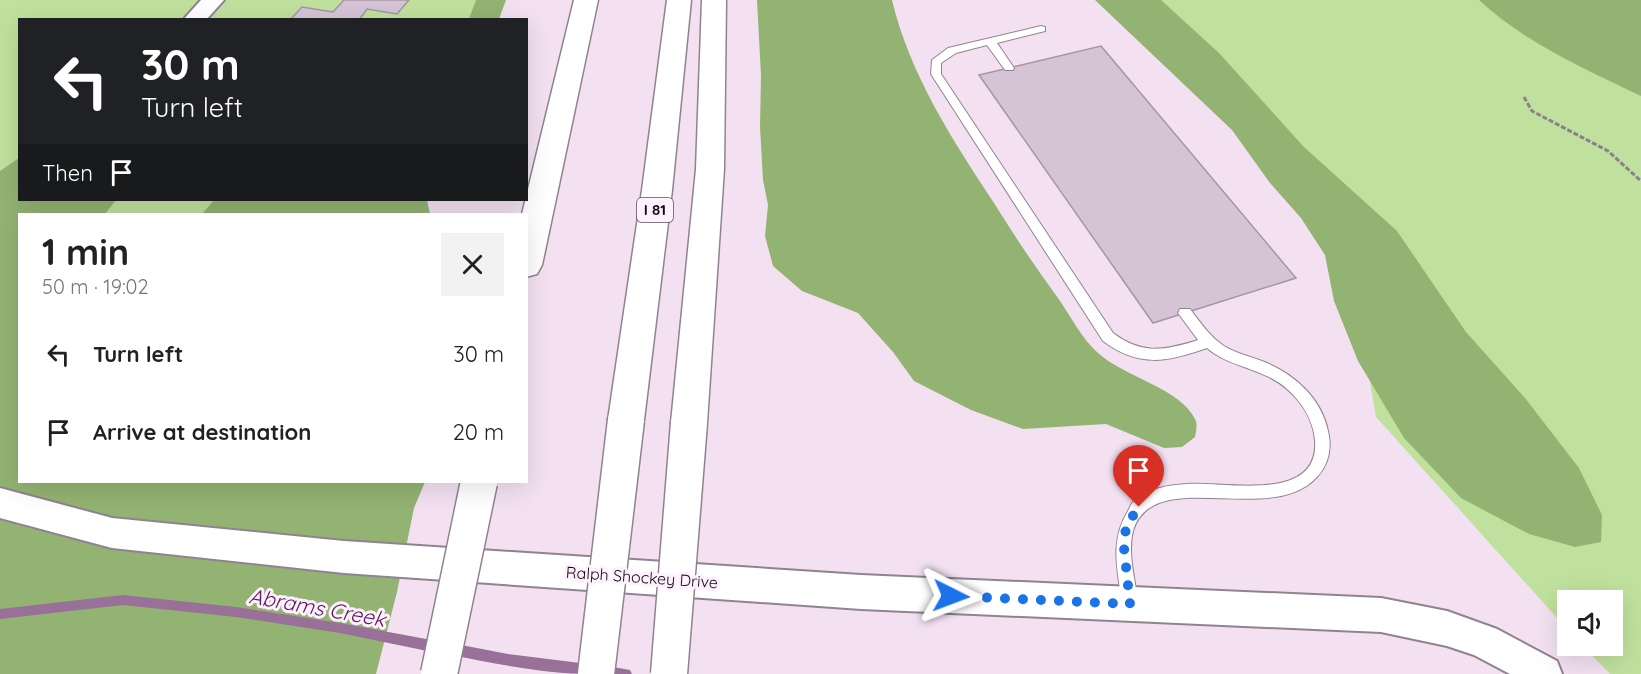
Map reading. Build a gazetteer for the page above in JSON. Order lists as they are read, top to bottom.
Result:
{
  "streets": {
    "highway": ["I 81"],
    "street": ["Ralph Shockey Drive"]
  },
  "water": ["Abrams Creek"],
  "page": {
    "turn": ["30 m", "Turn left"],
    "then": "Then",
    "heading": ["1 min", "50 m · 19:02"],
    "list": [
      {
        "name": "Turn left",
        "value": "30 m"
      },
      {
        "name": "Arrive at destination",
        "value": "20 m"
      }
    ]
  }
}
